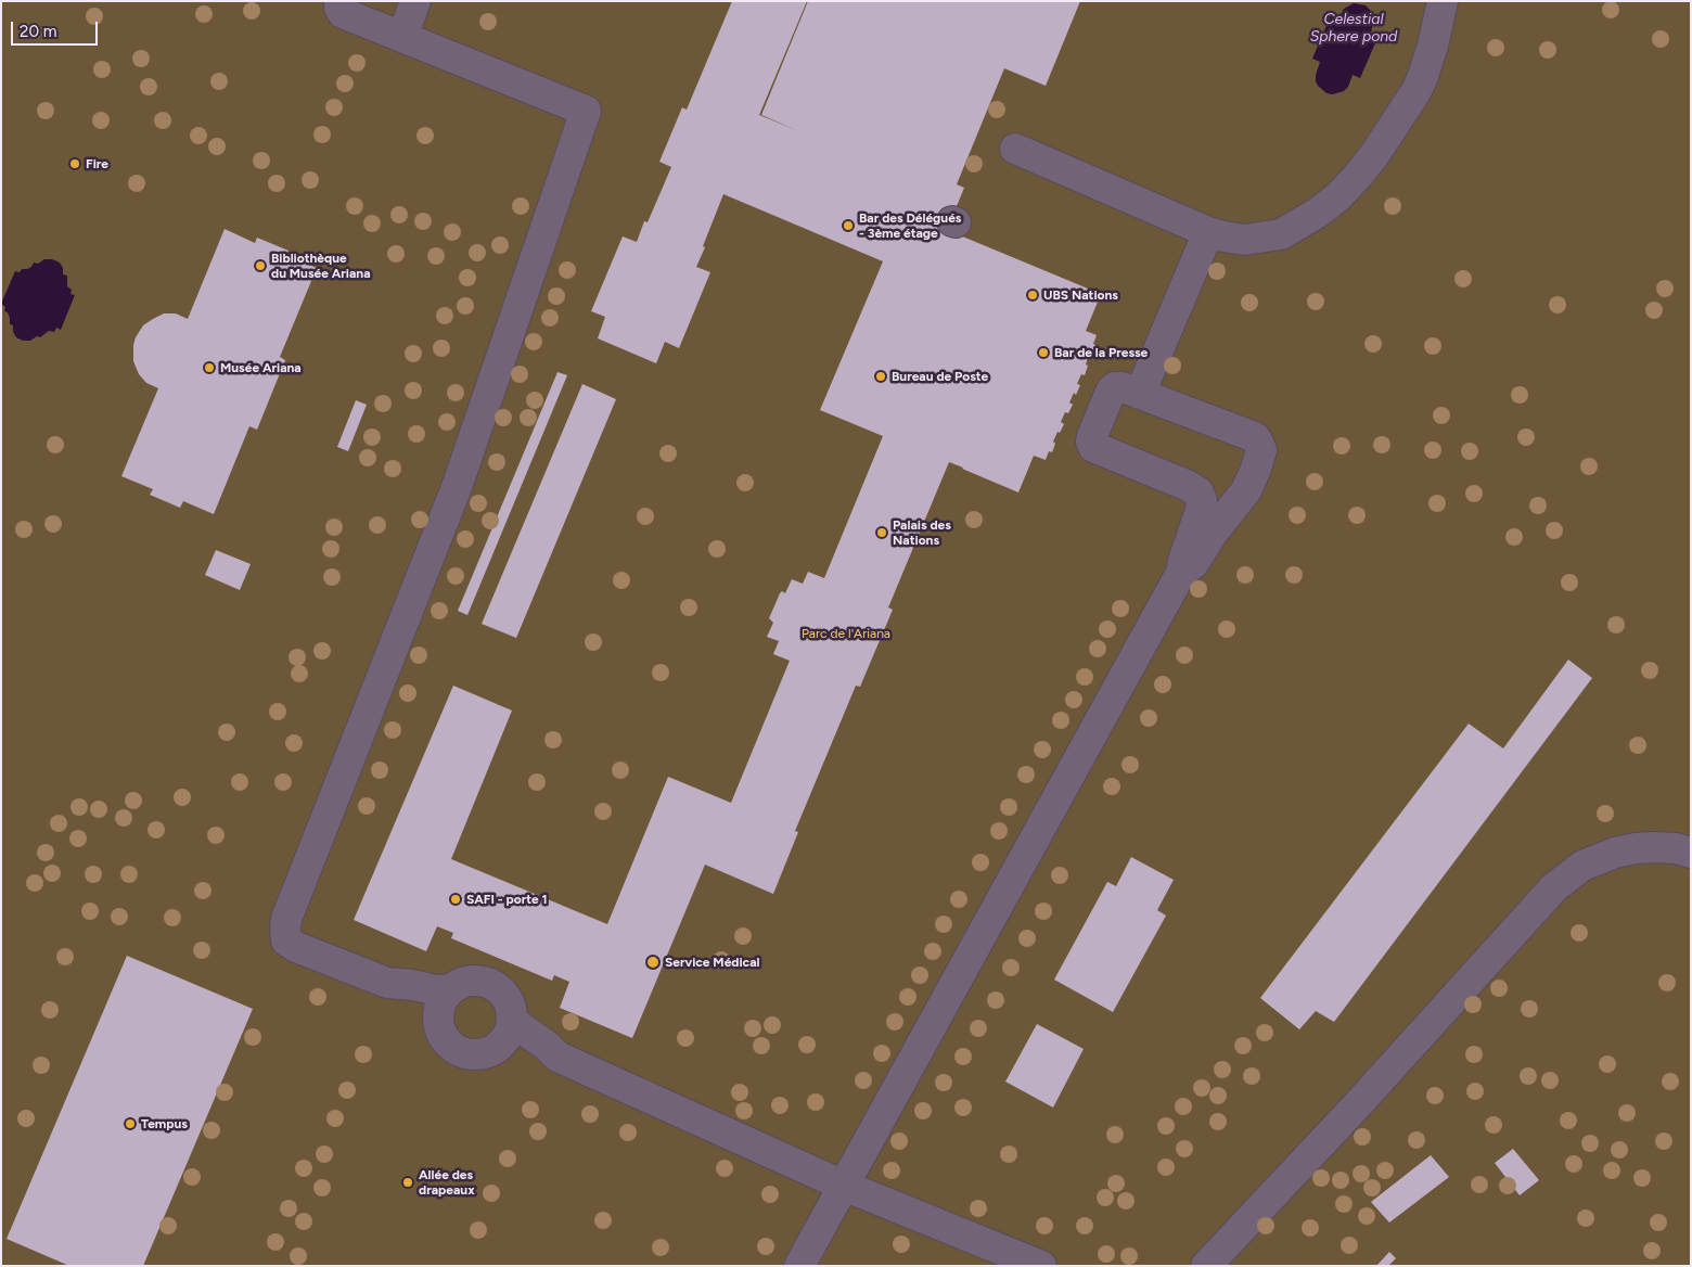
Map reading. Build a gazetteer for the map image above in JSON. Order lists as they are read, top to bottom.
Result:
{
  "water": ["Celestial Sphere pond"],
  "parks": ["Parc de l'Ariana"],
  "places": [
    "Fire",
    "Bar des Délégués - 3ème étage",
    "Bibliothèque du Musée Ariana",
    "UBS Nations",
    "Bar de la Presse",
    "Musée Ariana",
    "Bureau de Poste",
    "Palais des Nations",
    "SAFI - porte 1",
    "Service Médical",
    "Tempus",
    "Allée des drapeaux"
  ],
  "scale_bar": "20 m"
}
